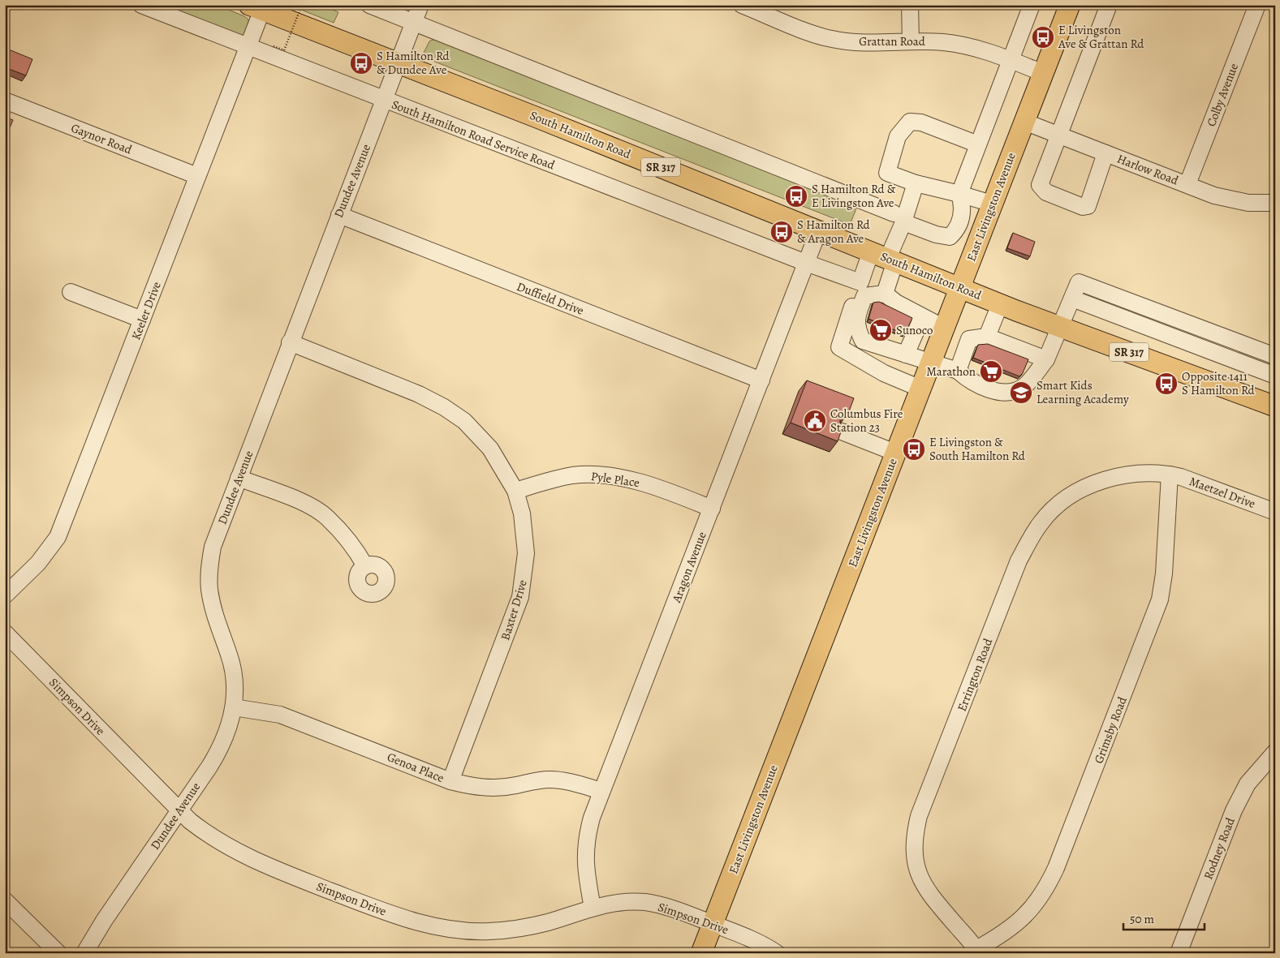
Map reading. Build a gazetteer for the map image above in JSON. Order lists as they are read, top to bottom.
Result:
{
  "streets": {
    "main road": ["South Hamilton Road", "SR 317", "East Livingston Avenue"],
    "street": [
      "Grattan Road",
      "Colby Avenue",
      "South Hamilton Road Service Road",
      "Gaynor Road",
      "Harlow Road",
      "Dundee Avenue",
      "Duffield Drive",
      "Keeler Drive",
      "Pyle Place",
      "Maetzel Drive",
      "Aragon Avenue",
      "Baxter Drive",
      "Errington Road",
      "Simpson Drive",
      "Grimsby Road",
      "Genoa Place",
      "Rodney Road"
    ]
  },
  "crossings": [
    ["Grattan Road", "East Livingston Avenue"],
    ["Colby Avenue", "Harlow Road"],
    ["South Hamilton Road Service Road", "Dundee Avenue"],
    ["South Hamilton Road Service Road", "Keeler Drive"],
    ["South Hamilton Road Service Road", "Aragon Avenue"],
    ["South Hamilton Road", "Dundee Avenue"],
    ["South Hamilton Road", "East Livingston Avenue"],
    ["South Hamilton Road", "Keeler Drive"],
    ["South Hamilton Road", "Aragon Avenue"],
    ["Gaynor Road", "Keeler Drive"],
    ["Harlow Road", "East Livingston Avenue"],
    ["Dundee Avenue", "Duffield Drive"],
    ["Dundee Avenue", "Baxter Drive"],
    ["Dundee Avenue", "Simpson Drive"],
    ["Dundee Avenue", "Genoa Place"],
    ["East Livingston Avenue", "Simpson Drive"],
    ["Duffield Drive", "Aragon Avenue"],
    ["Pyle Place", "Aragon Avenue"],
    ["Pyle Place", "Baxter Drive"],
    ["Maetzel Drive", "Errington Road"],
    ["Maetzel Drive", "Grimsby Road"],
    ["Aragon Avenue", "Simpson Drive"],
    ["Aragon Avenue", "Genoa Place"],
    ["Baxter Drive", "Genoa Place"],
    ["Errington Road", "Grimsby Road"]
  ],
  "places": {
    "bus stop": [
      "E Livingston Ave & Grattan Rd",
      "S Hamilton Rd & Dundee Ave",
      "S Hamilton Rd & E Livingston Ave",
      "S Hamilton Rd & Aragon Ave",
      "Opposite 1411 S Hamilton Rd",
      "E Livingston & South Hamilton Rd"
    ],
    "supermarket": ["Sunoco", "Marathon"],
    "school or university": ["Smart Kids Learning Academy"],
    "public building": ["Columbus Fire Station 23"]
  },
  "scale_bar": "50 m"
}
